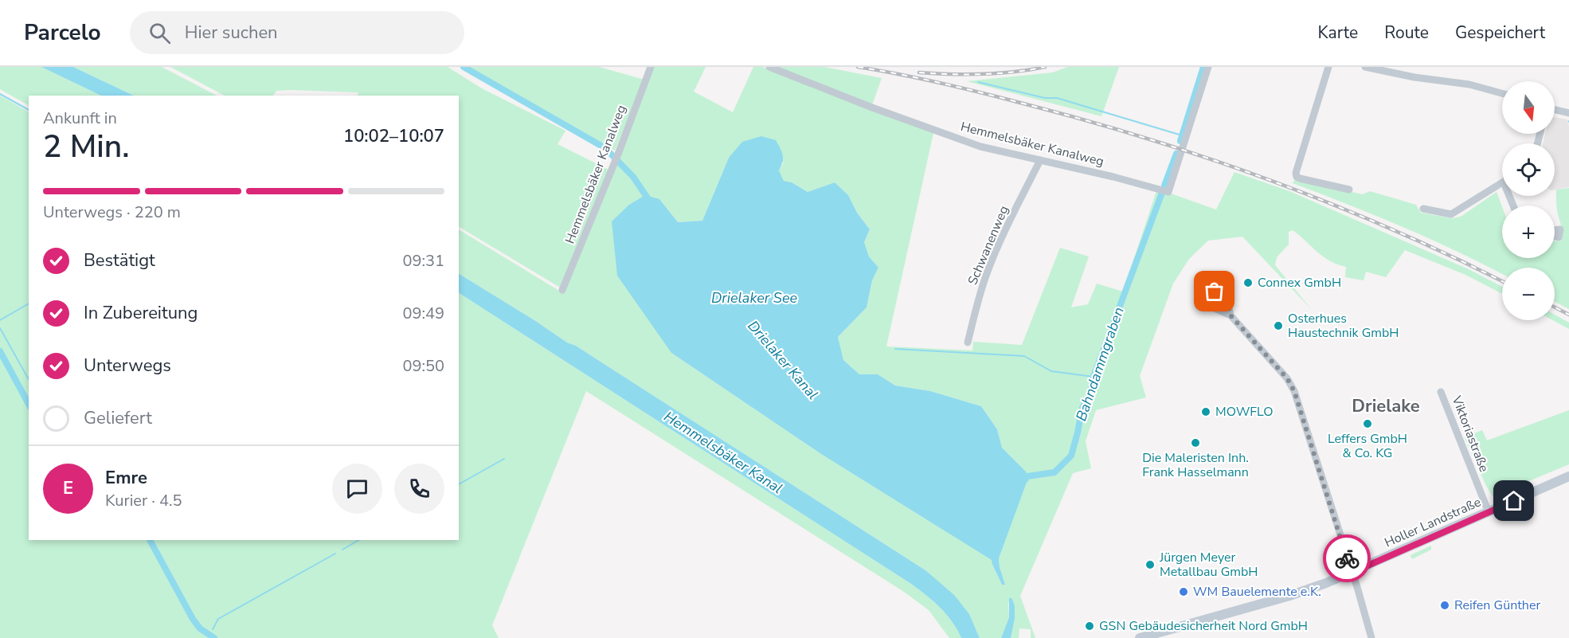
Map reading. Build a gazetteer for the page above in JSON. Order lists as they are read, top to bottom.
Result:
{
  "streets": {
    "main road": ["Holler Landstraße"],
    "street": ["Hemmelsbäker Kanalweg", "Schwanenweg", "Viktoriastraße"]
  },
  "crossings": [
    ["Hemmelsbäker Kanalweg", "Schwanenweg"],
    ["Viktoriastraße", "Holler Landstraße"]
  ],
  "districts": ["Drielake"],
  "water": [
    "Drielaker See",
    "Drielaker Kanal",
    "Bahndammgraben",
    "Hemmelsbäker Kanal"
  ],
  "places": [
    "Connex GmbH",
    "Osterhues Haustechnik GmbH",
    "MOWFLO",
    "Leffers GmbH & Co. KG",
    "Die Maleristen Inh. Frank Hasselmann",
    "Jürgen Meyer Metallbau GmbH",
    "WM Bauelemente e.K.",
    "Reifen Günther",
    "GSN Gebäudesicherheit Nord GmbH"
  ],
  "north": "bottom",
  "page": {
    "header": "Parcelo",
    "search": "Hier suchen",
    "nav": ["Karte", "Route", "Gespeichert"],
    "map_buttons": ["+", "−"],
    "heading": ["2 Min.", "Ankunft in", "10:02–10:07"],
    "panel": ["Emre", "Kurier · 4.5"],
    "bar": "Unterwegs · 220 m",
    "list": [
      ["Bestätigt", "09:31"],
      ["In Zubereitung", "09:49"],
      ["Unterwegs", "09:50"],
      "Geliefert"
    ],
    "round": "E"
  }
}
